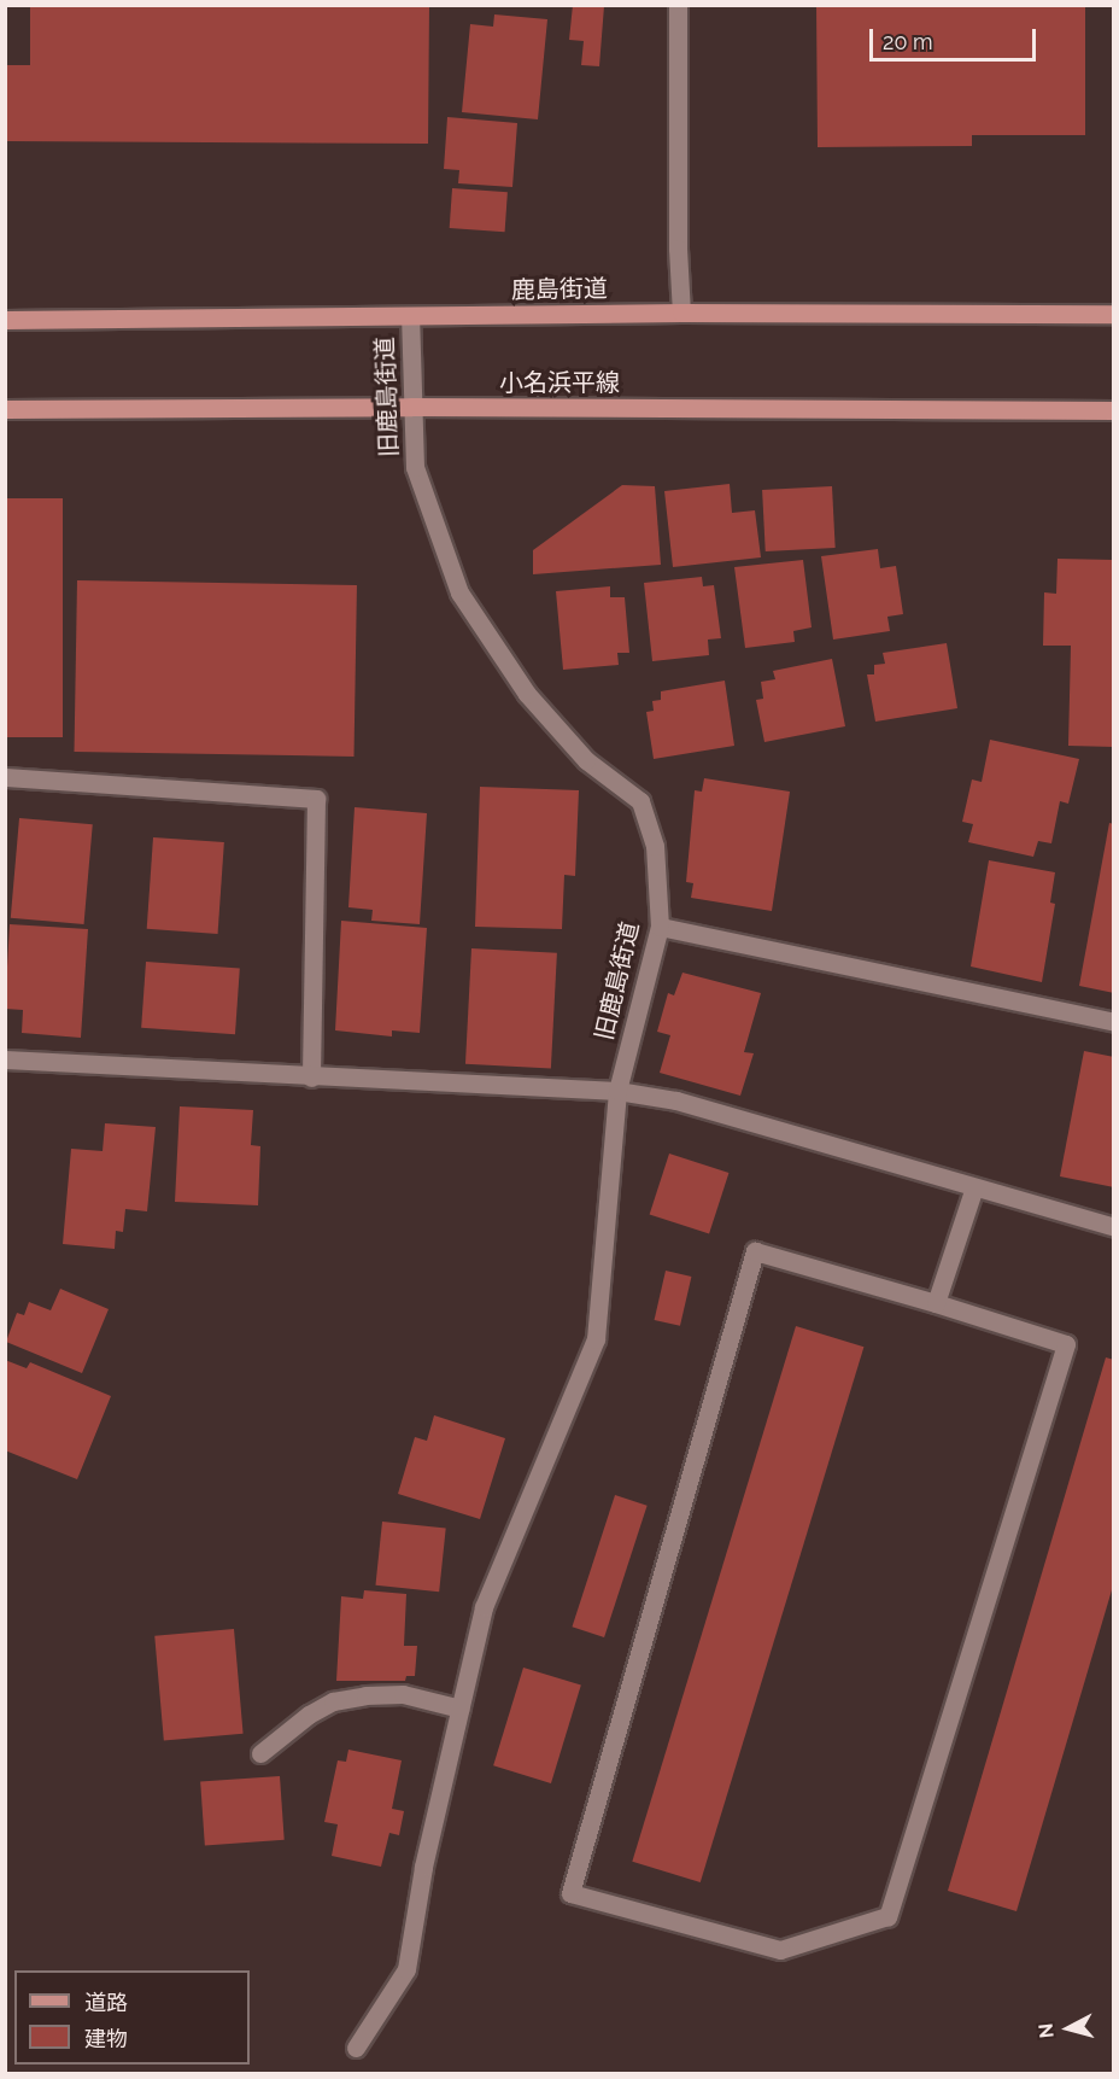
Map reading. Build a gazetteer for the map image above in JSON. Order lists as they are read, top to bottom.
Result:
{
  "streets": {
    "main road": ["鹿島街道", "小名浜平線"],
    "street": ["旧鹿島街道"]
  },
  "crossings": [
    ["鹿島街道", "旧鹿島街道"],
    ["小名浜平線", "旧鹿島街道"]
  ],
  "legend": ["道路", "建物"],
  "scale_bar": "20 m",
  "north": "left"
}
